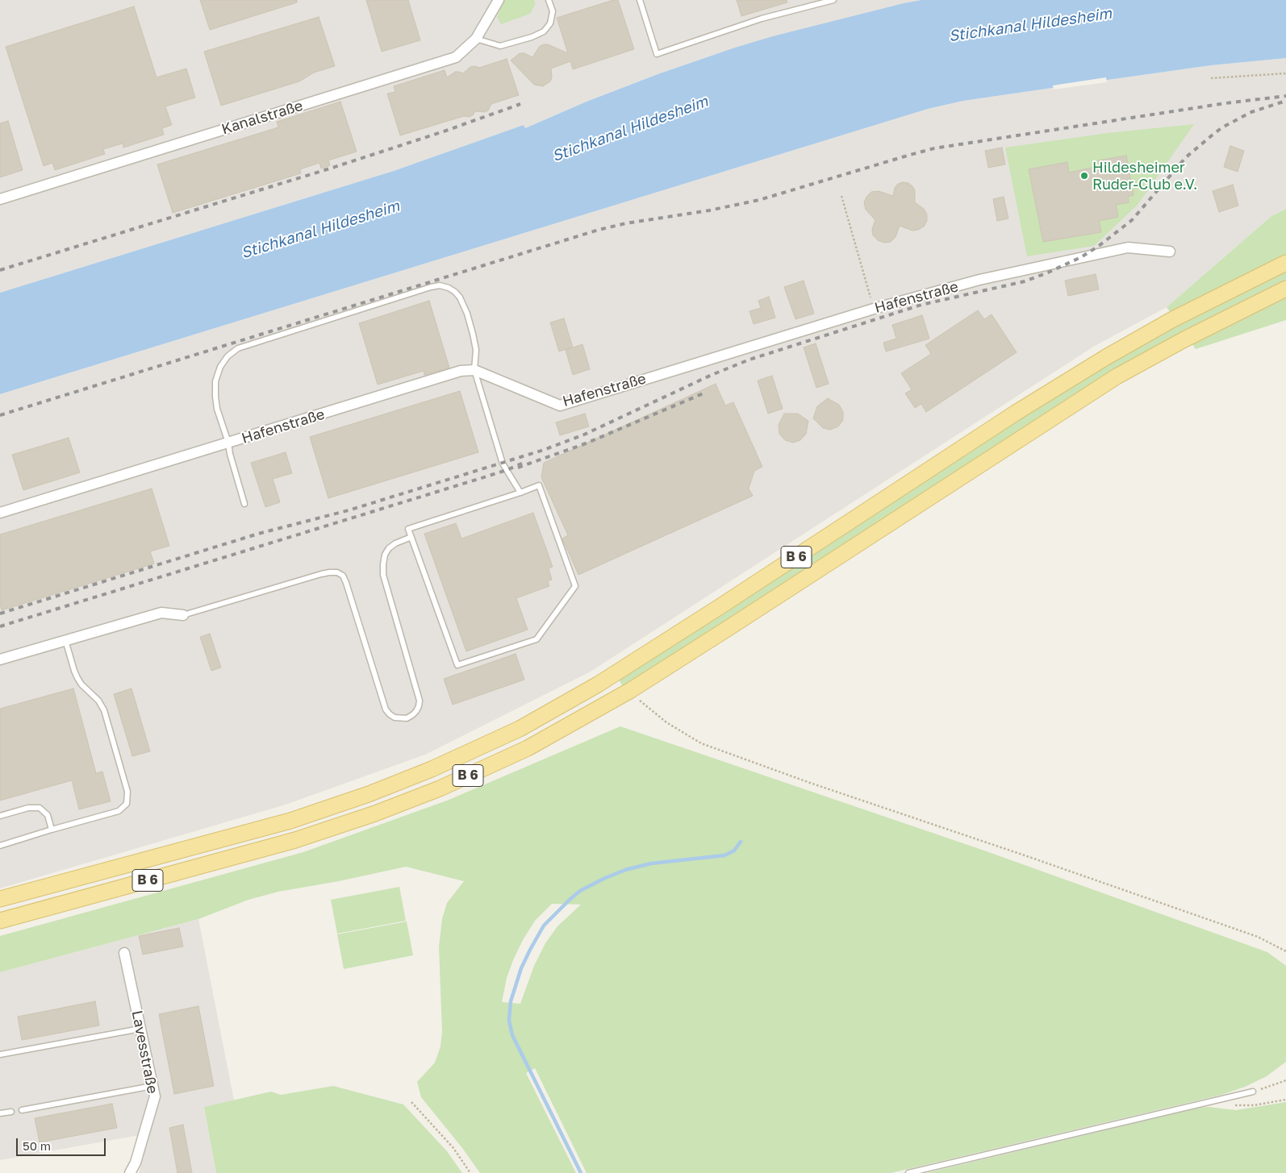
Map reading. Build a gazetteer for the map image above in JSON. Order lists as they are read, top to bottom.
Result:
{
  "streets": {
    "main road": ["B 6"],
    "street": ["Kanalstraße", "Hafenstraße", "Lavesstraße"]
  },
  "water": ["Stichkanal Hildesheim"],
  "places": ["Hildesheimer Ruder-Club e.V."],
  "scale_bar": "50 m"
}
